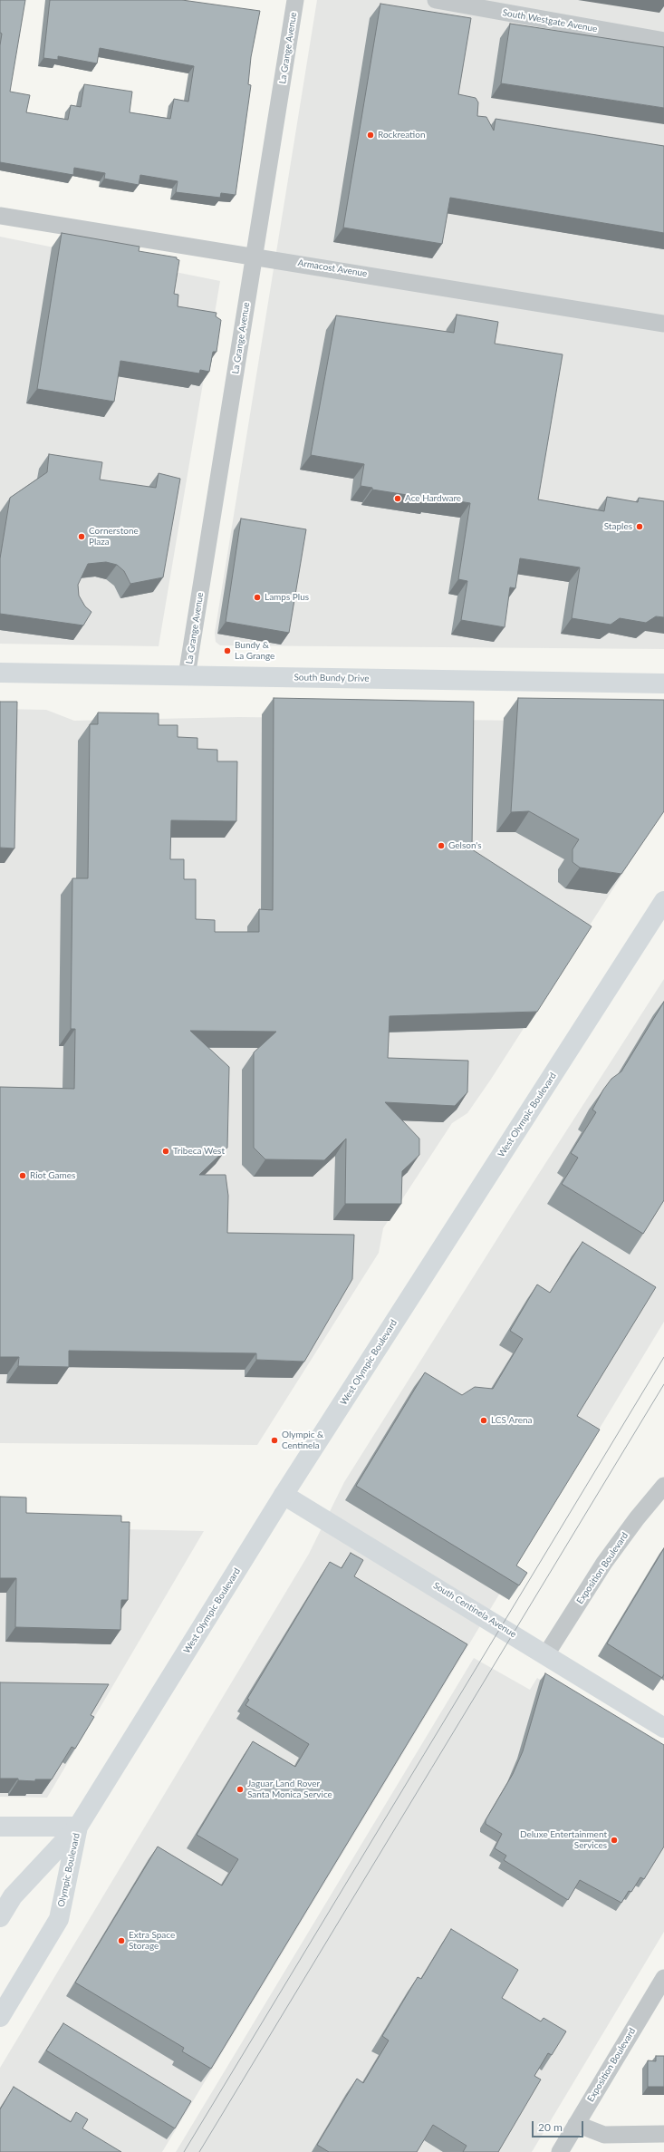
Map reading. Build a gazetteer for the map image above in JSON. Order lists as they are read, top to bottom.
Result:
{
  "streets": {
    "main road": [
      "South Bundy Drive",
      "West Olympic Boulevard",
      "South Centinela Avenue",
      "Olympic Boulevard"
    ],
    "street": [
      "South Westgate Avenue",
      "La Grange Avenue",
      "Armacost Avenue",
      "Exposition Boulevard"
    ]
  },
  "crossings": [
    ["La Grange Avenue", "Armacost Avenue"],
    ["La Grange Avenue", "South Bundy Drive"],
    ["West Olympic Boulevard", "South Centinela Avenue"],
    ["West Olympic Boulevard", "Olympic Boulevard"],
    ["Exposition Boulevard", "South Centinela Avenue"]
  ],
  "places": [
    "Rockreation",
    "Ace Hardware",
    "Staples",
    "Cornerstone Plaza",
    "Lamps Plus",
    "Bundy & La Grange",
    "Gelson's",
    "Tribeca West",
    "Riot Games",
    "LCS Arena",
    "Olympic & Centinela",
    "Jaguar Land Rover Santa Monica Service",
    "Deluxe Entertainment Services",
    "Extra Space Storage"
  ],
  "scale_bar": "20 m"
}
